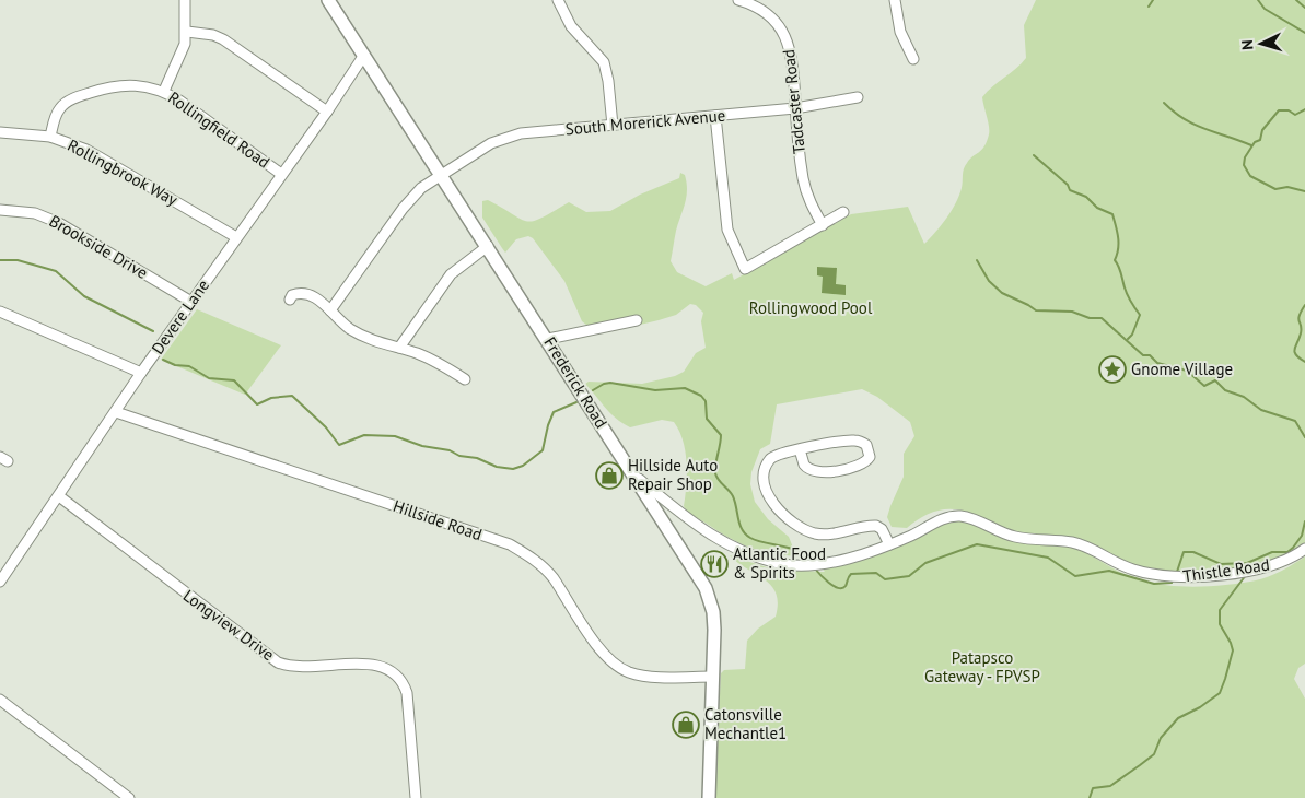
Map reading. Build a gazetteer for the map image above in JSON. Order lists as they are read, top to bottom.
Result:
{
  "streets": {
    "main road": ["Frederick Road"],
    "street": [
      "Tadcaster Road",
      "South Morerick Avenue",
      "Rollingfield Road",
      "Rollingbrook Way",
      "Brookside Drive",
      "Devere Lane",
      "Hillside Road",
      "Thistle Road",
      "Longview Drive"
    ]
  },
  "crossings": [
    ["Tadcaster Road", "South Morerick Avenue"],
    ["South Morerick Avenue", "Frederick Road"],
    ["Rollingfield Road", "Rollingbrook Way"],
    ["Rollingfield Road", "Devere Lane"],
    ["Rollingbrook Way", "Devere Lane"],
    ["Brookside Drive", "Devere Lane"],
    ["Devere Lane", "Frederick Road"],
    ["Devere Lane", "Hillside Road"],
    ["Devere Lane", "Longview Drive"],
    ["Frederick Road", "Hillside Road"],
    ["Frederick Road", "Thistle Road"]
  ],
  "parks": ["Rollingwood Pool", "Patapsco Gateway - FPVSP"],
  "places": {
    "place": ["Gnome Village"],
    "shop": ["Hillside Auto Repair Shop", "Catonsville Mechantle1"],
    "restaurant": ["Atlantic Food & Spirits"]
  },
  "north": "left"
}
